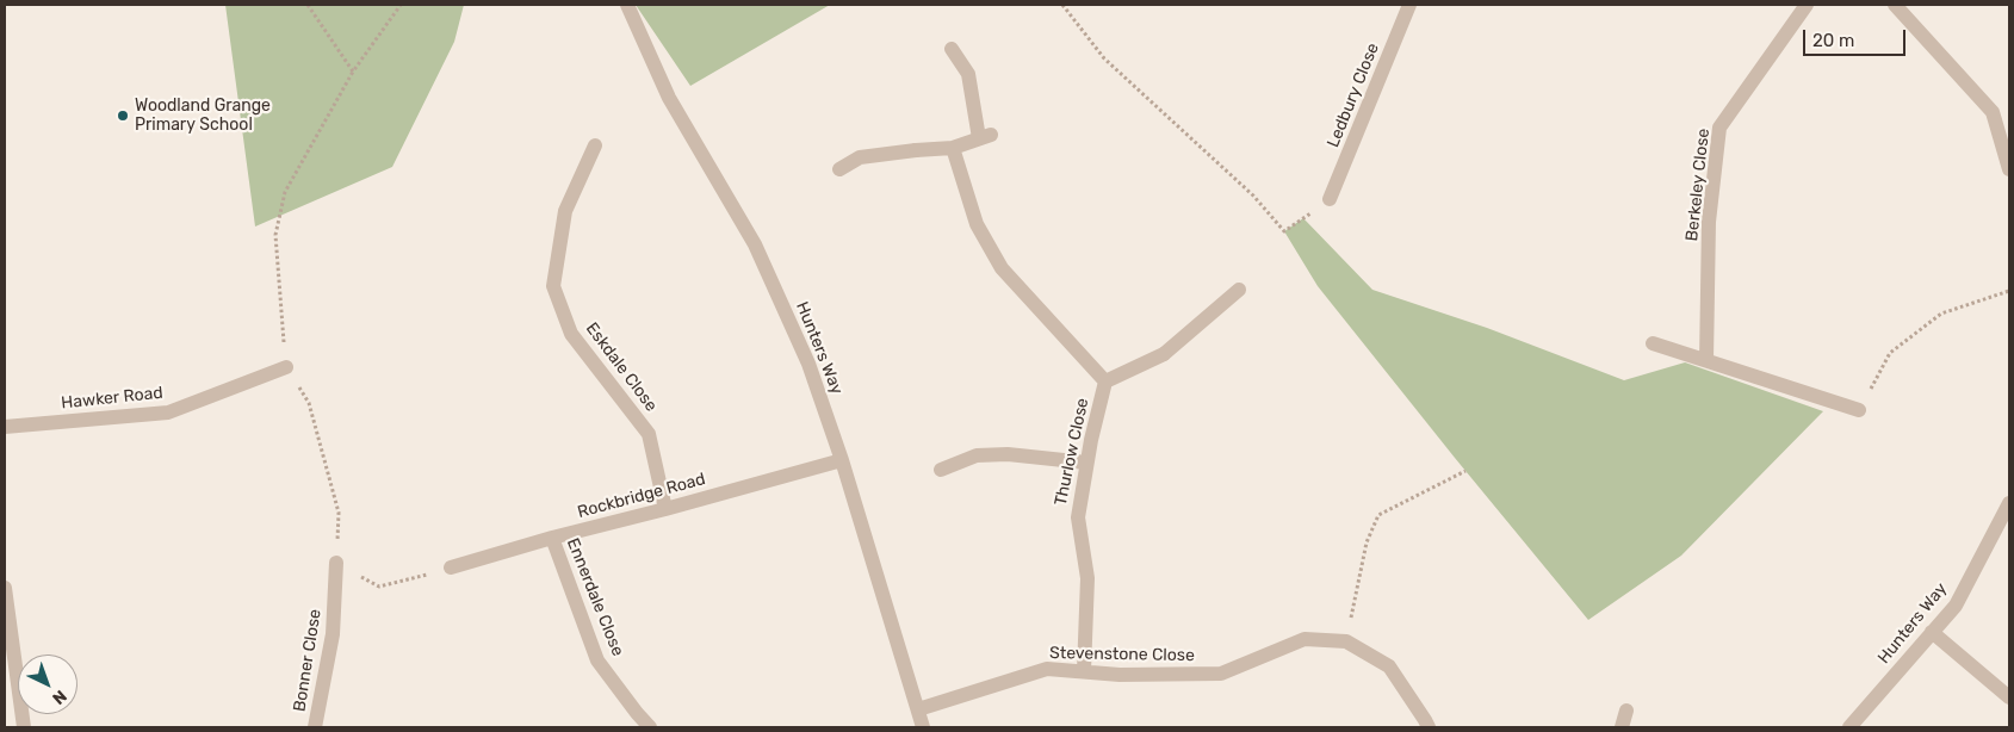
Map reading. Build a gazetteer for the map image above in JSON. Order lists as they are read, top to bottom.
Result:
{
  "streets": {
    "street": [
      "Ledbury Close",
      "Berkeley Close",
      "Hunters Way",
      "Eskdale Close",
      "Hawker Road",
      "Thurlow Close",
      "Rockbridge Road",
      "Ennerdale Close",
      "Stevenstone Close",
      "Bonner Close"
    ]
  },
  "crossings": [
    ["Hunters Way", "Rockbridge Road"],
    ["Hunters Way", "Stevenstone Close"],
    ["Eskdale Close", "Rockbridge Road"],
    ["Thurlow Close", "Stevenstone Close"],
    ["Rockbridge Road", "Ennerdale Close"]
  ],
  "places": ["Woodland Grange Primary School"],
  "scale_bar": "20 m",
  "north": "bottom right"
}
